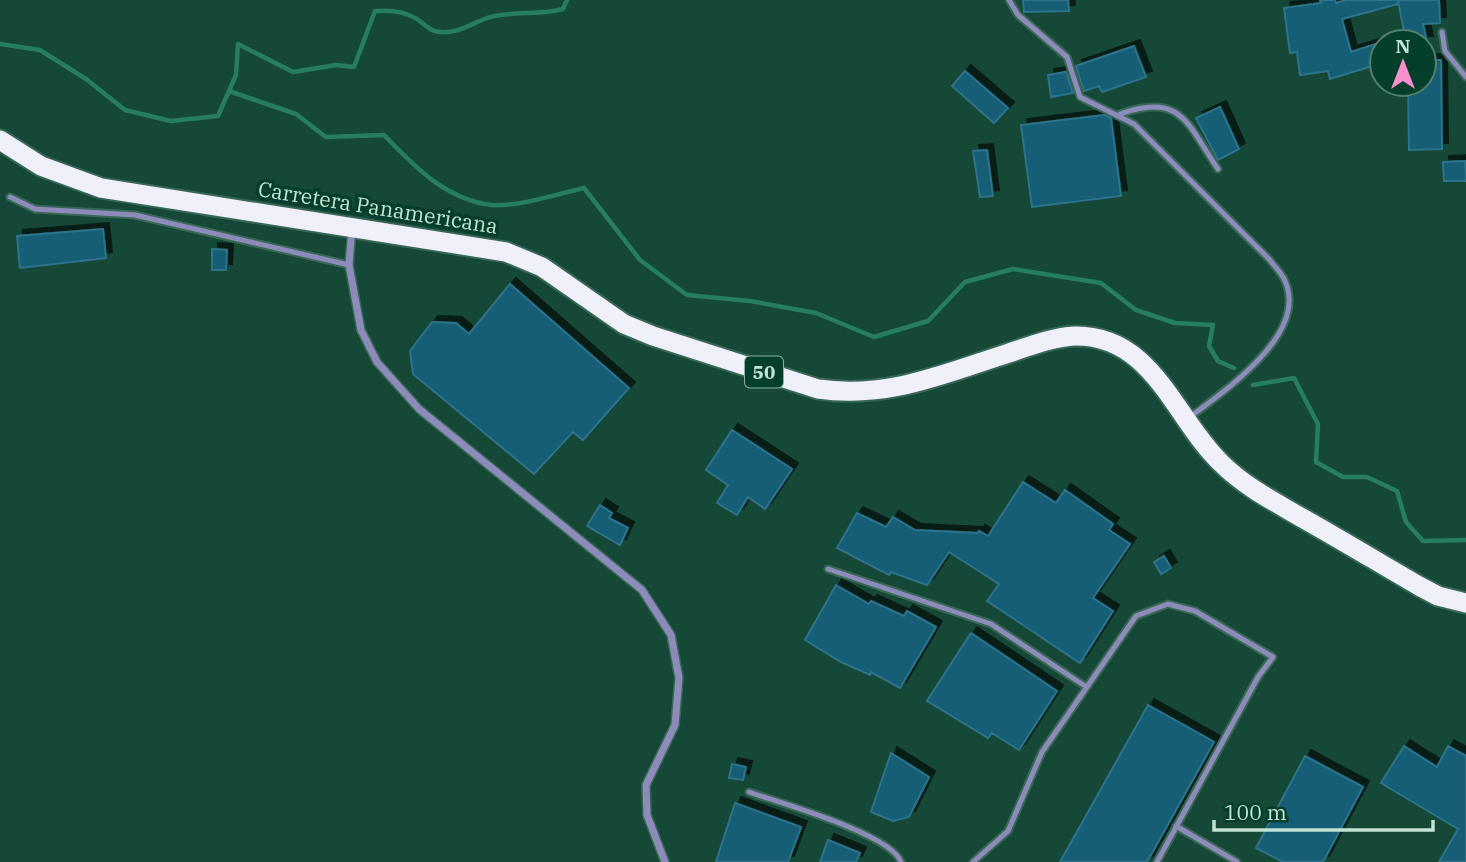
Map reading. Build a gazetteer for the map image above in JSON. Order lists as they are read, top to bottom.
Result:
{
  "streets": {
    "highway": ["Carretera Panamericana", "50"]
  },
  "scale_bar": "100 m",
  "north": "top"
}
